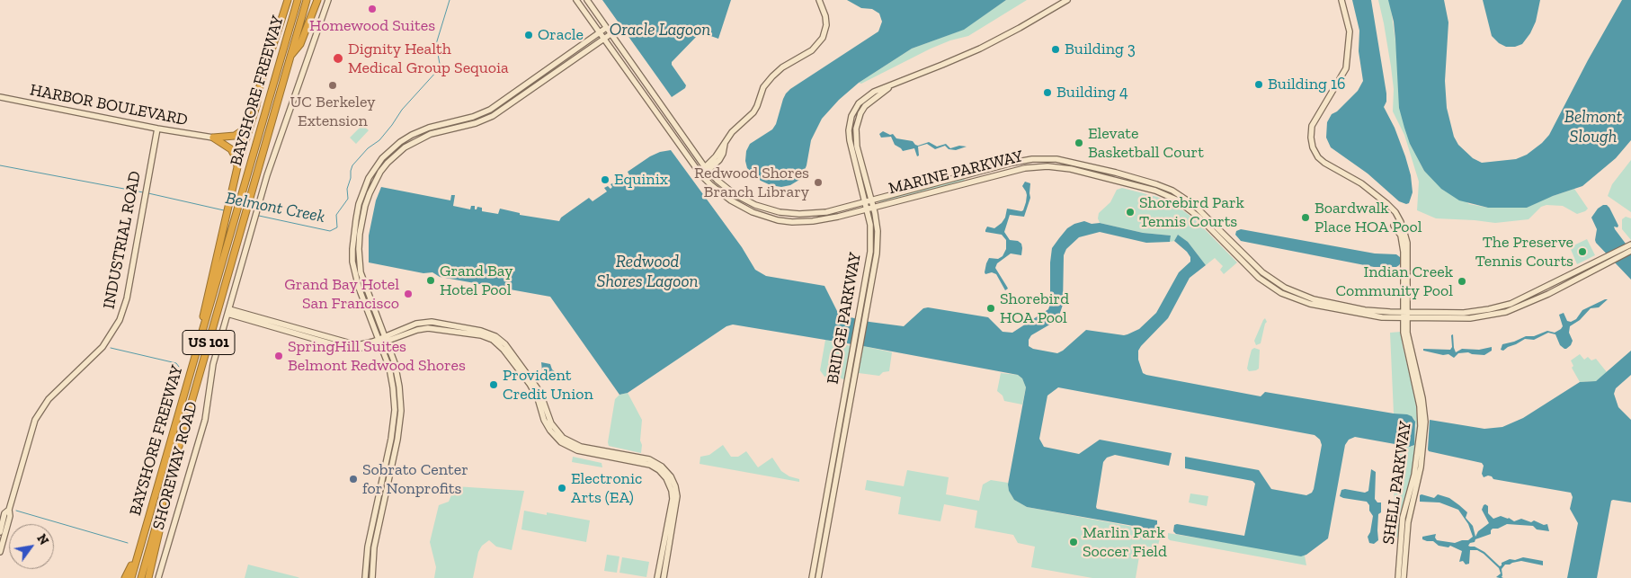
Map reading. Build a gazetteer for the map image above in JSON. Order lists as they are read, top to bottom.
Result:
{
  "streets": {
    "highway": ["BAYSHORE FREEWAY", "US 101"],
    "main road": [
      "HARBOR BOULEVARD",
      "MARINE PARKWAY",
      "INDUSTRIAL ROAD",
      "BRIDGE PARKWAY",
      "SHOREWAY ROAD",
      "SHELL PARKWAY"
    ]
  },
  "crossings": [
    ["HARBOR BOULEVARD", "INDUSTRIAL ROAD"],
    ["MARINE PARKWAY", "BRIDGE PARKWAY"],
    ["MARINE PARKWAY", "SHELL PARKWAY"]
  ],
  "water": [
    "Oracle Lagoon",
    "Belmont Slough",
    "Belmont Creek",
    "Redwood Shores Lagoon"
  ],
  "places": [
    "Homewood Suites",
    "Oracle",
    "Building 3",
    "Dignity Health Medical Group Sequoia",
    "Building 16",
    "UC Berkeley Extension",
    "Building 4",
    "Elevate Basketball Court",
    "Equinix",
    "Redwood Shores Branch Library",
    "Shorebird Park Tennis Courts",
    "Boardwalk Place HOA Pool",
    "The Preserve Tennis Courts",
    "Grand Bay Hotel Pool",
    "Indian Creek Community Pool",
    "Grand Bay Hotel San Francisco",
    "Shorebird HOA Pool",
    "SpringHill Suites Belmont Redwood Shores",
    "Provident Credit Union",
    "Sobrato Center for Nonprofits",
    "Electronic Arts (EA)",
    "Marlin Park Soccer Field"
  ],
  "north": "top right"
}
